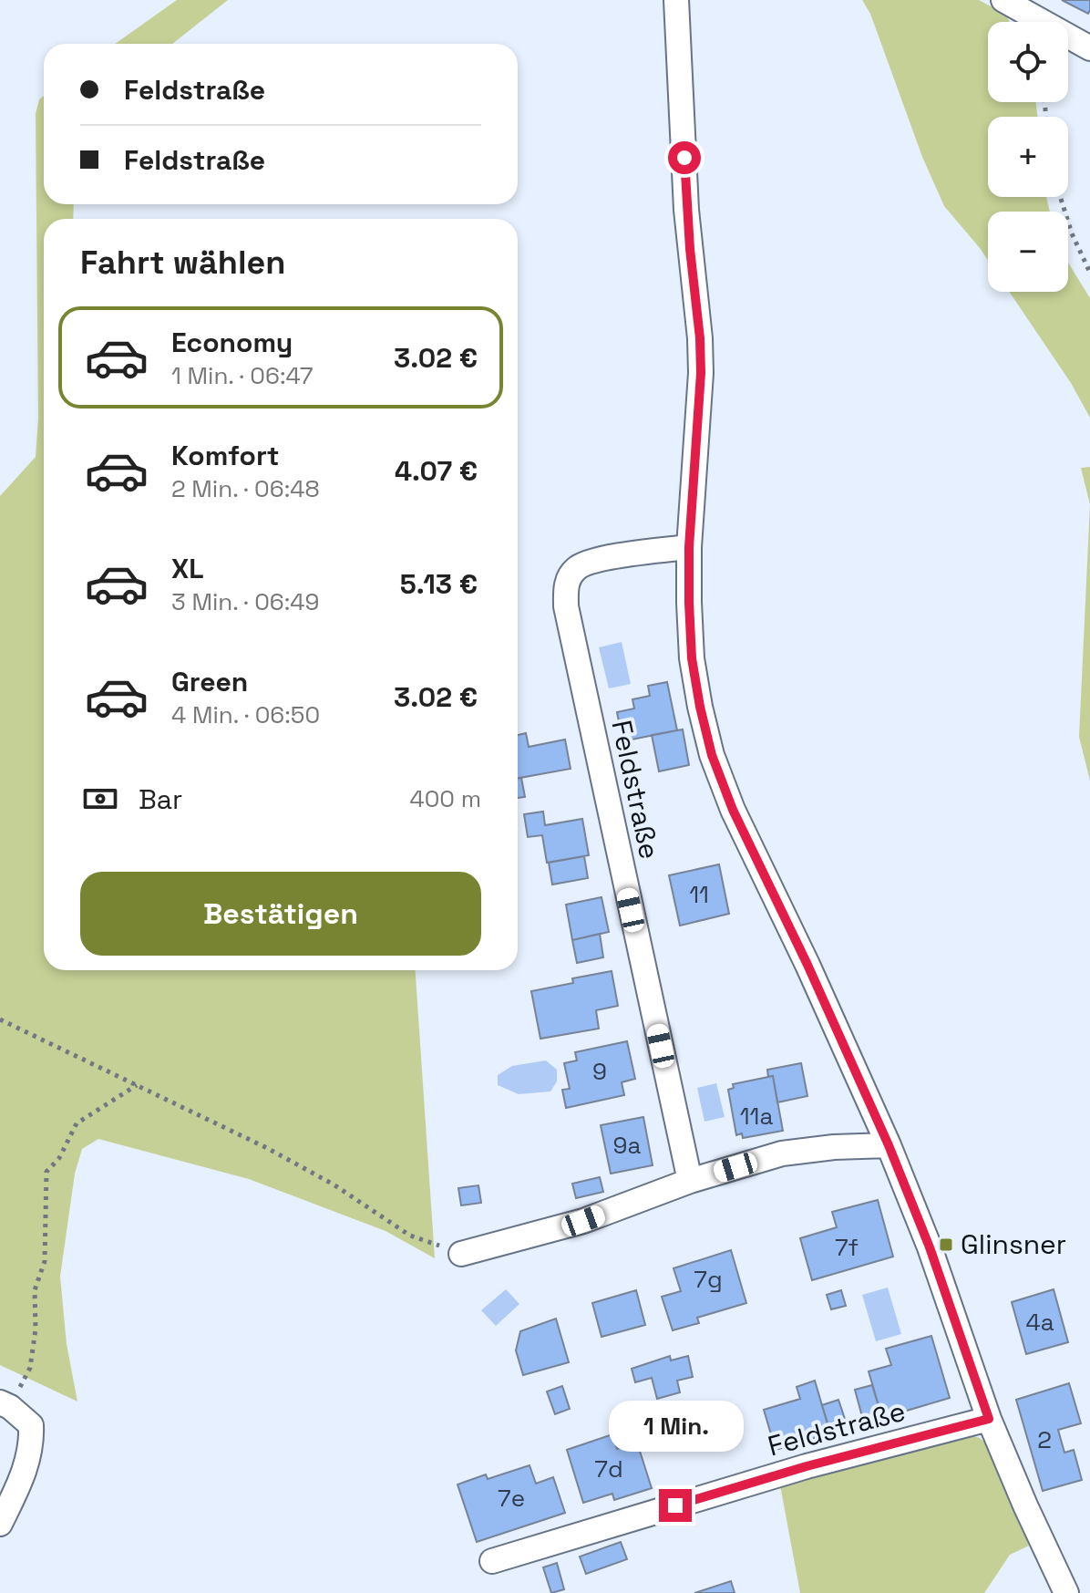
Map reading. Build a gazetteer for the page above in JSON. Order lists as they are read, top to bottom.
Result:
{
  "streets": {
    "street": ["Feldstraße"]
  },
  "places": {
    "transit": ["Glinsner"]
  },
  "house_numbers": [
    "11",
    "9",
    "11a",
    "9a",
    "7f",
    "7g",
    "4a",
    "2",
    "7d",
    "7e"
  ],
  "page": {
    "map_buttons": ["+", "−"],
    "banner": ["Feldstraße", "Feldstraße"],
    "heading": "Fahrt wählen",
    "list": [
      {
        "name": "Economy",
        "note": "1 Min. · 06:47",
        "value": "3.02 €"
      },
      {
        "name": "Komfort",
        "note": "2 Min. · 06:48",
        "value": "4.07 €"
      },
      {
        "name": "XL",
        "note": "3 Min. · 06:49",
        "value": "5.13 €"
      },
      {
        "name": "Green",
        "note": "4 Min. · 06:50",
        "value": "3.02 €"
      }
    ],
    "pay": ["Bar", "400 m"],
    "buttons": "Bestätigen",
    "bubble": "1 Min."
  }
}
